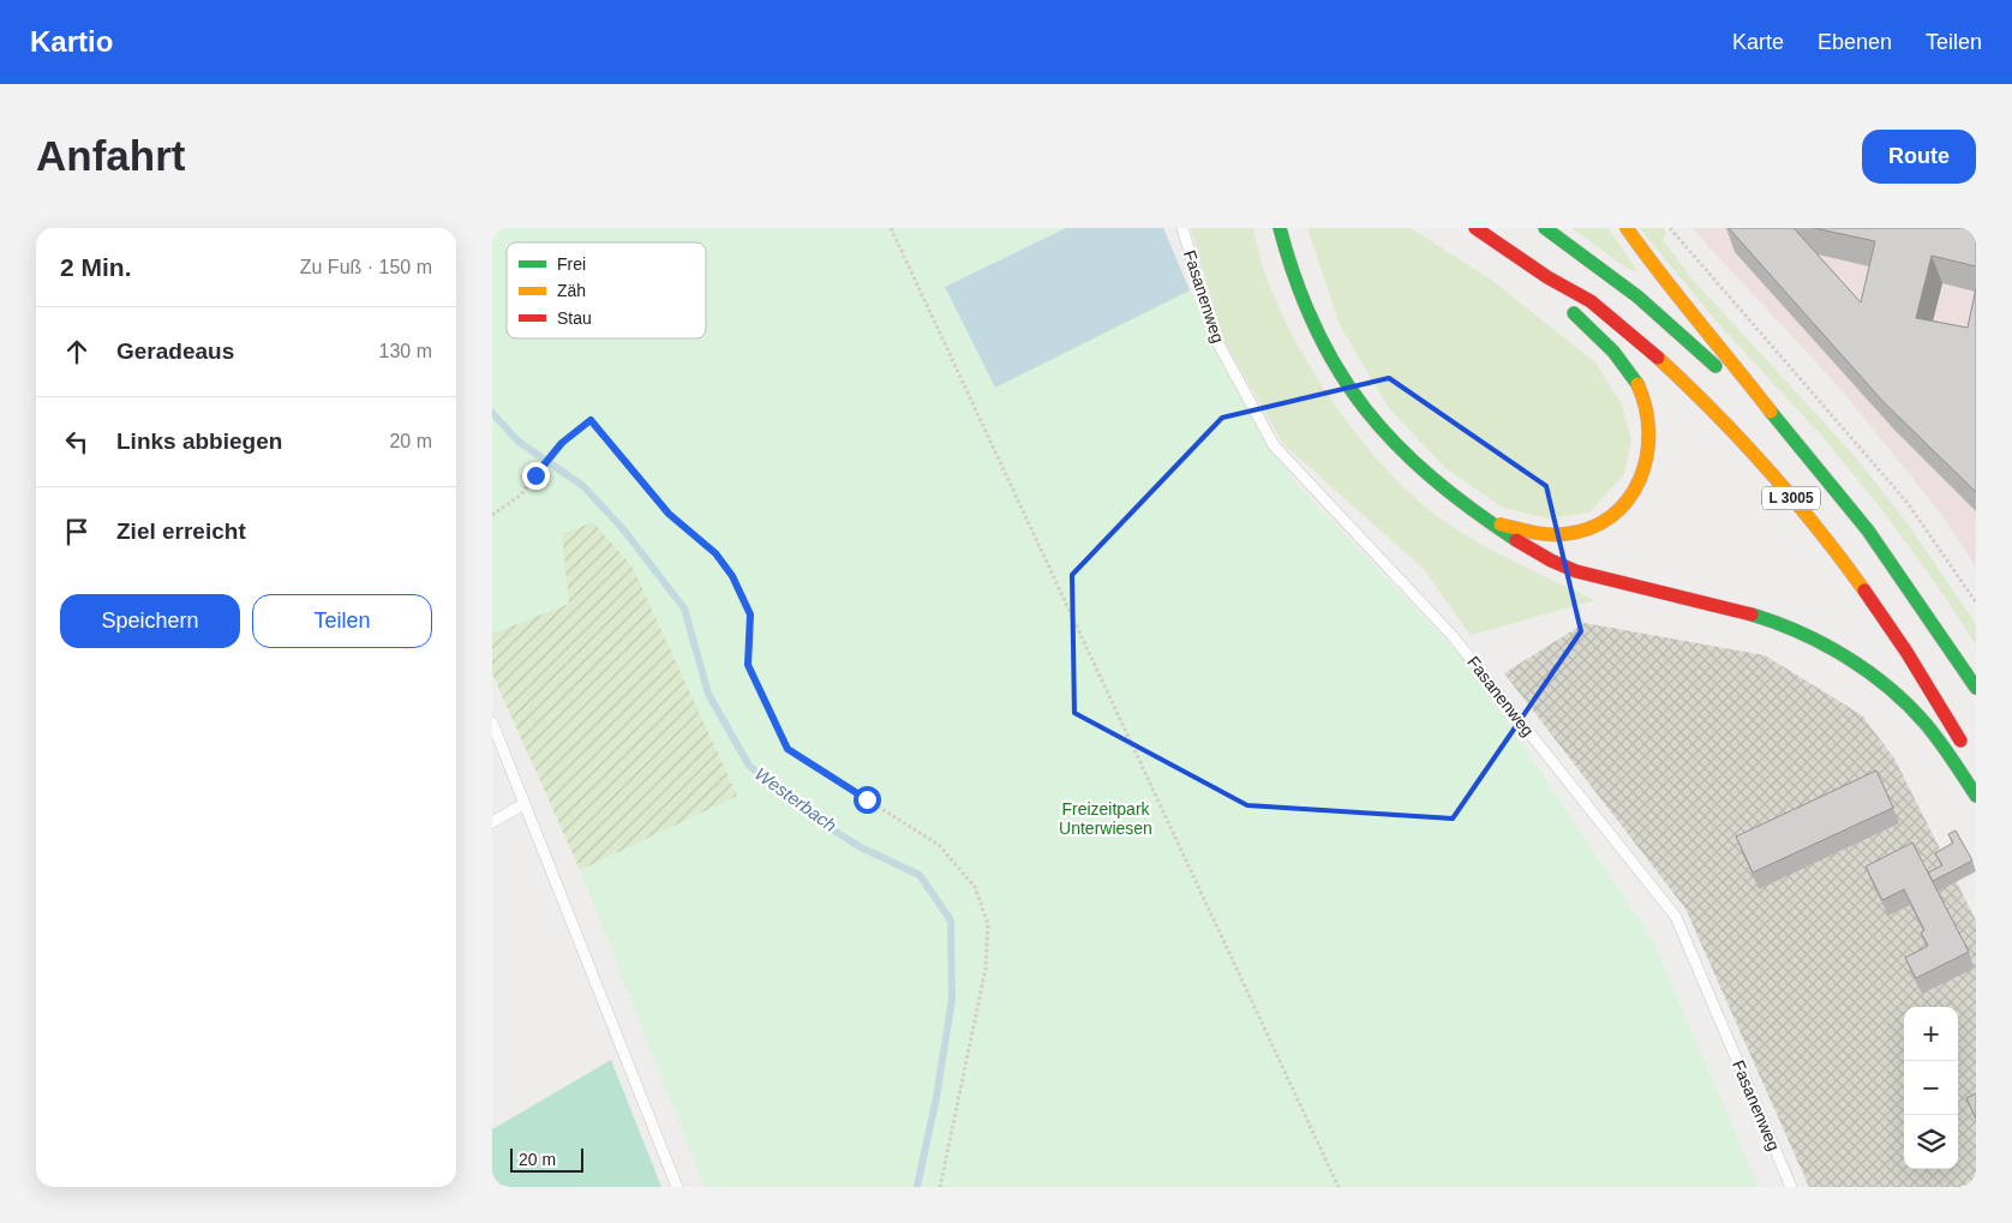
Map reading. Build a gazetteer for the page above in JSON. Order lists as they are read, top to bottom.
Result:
{
  "streets": {
    "highway": ["L 3005"],
    "lane": ["Fasanenweg"]
  },
  "water": ["Westerbach"],
  "parks": ["Freizeitpark Unterwiesen"],
  "legend": ["Frei", "Zäh", "Stau"],
  "scale_bar": "20 m",
  "page": {
    "header": "Kartio",
    "nav": ["Karte", "Ebenen", "Teilen"],
    "buttons": [
      "Route",
      ["Speichern", "Teilen"]
    ],
    "title": "Anfahrt",
    "heading": ["2 Min.", "Zu Fuß · 150 m"],
    "list": [
      ["Geradeaus", "130 m"],
      ["Links abbiegen", "20 m"],
      "Ziel erreicht"
    ],
    "map_buttons": ["+", "−"],
    "scale": "20 m"
  }
}
